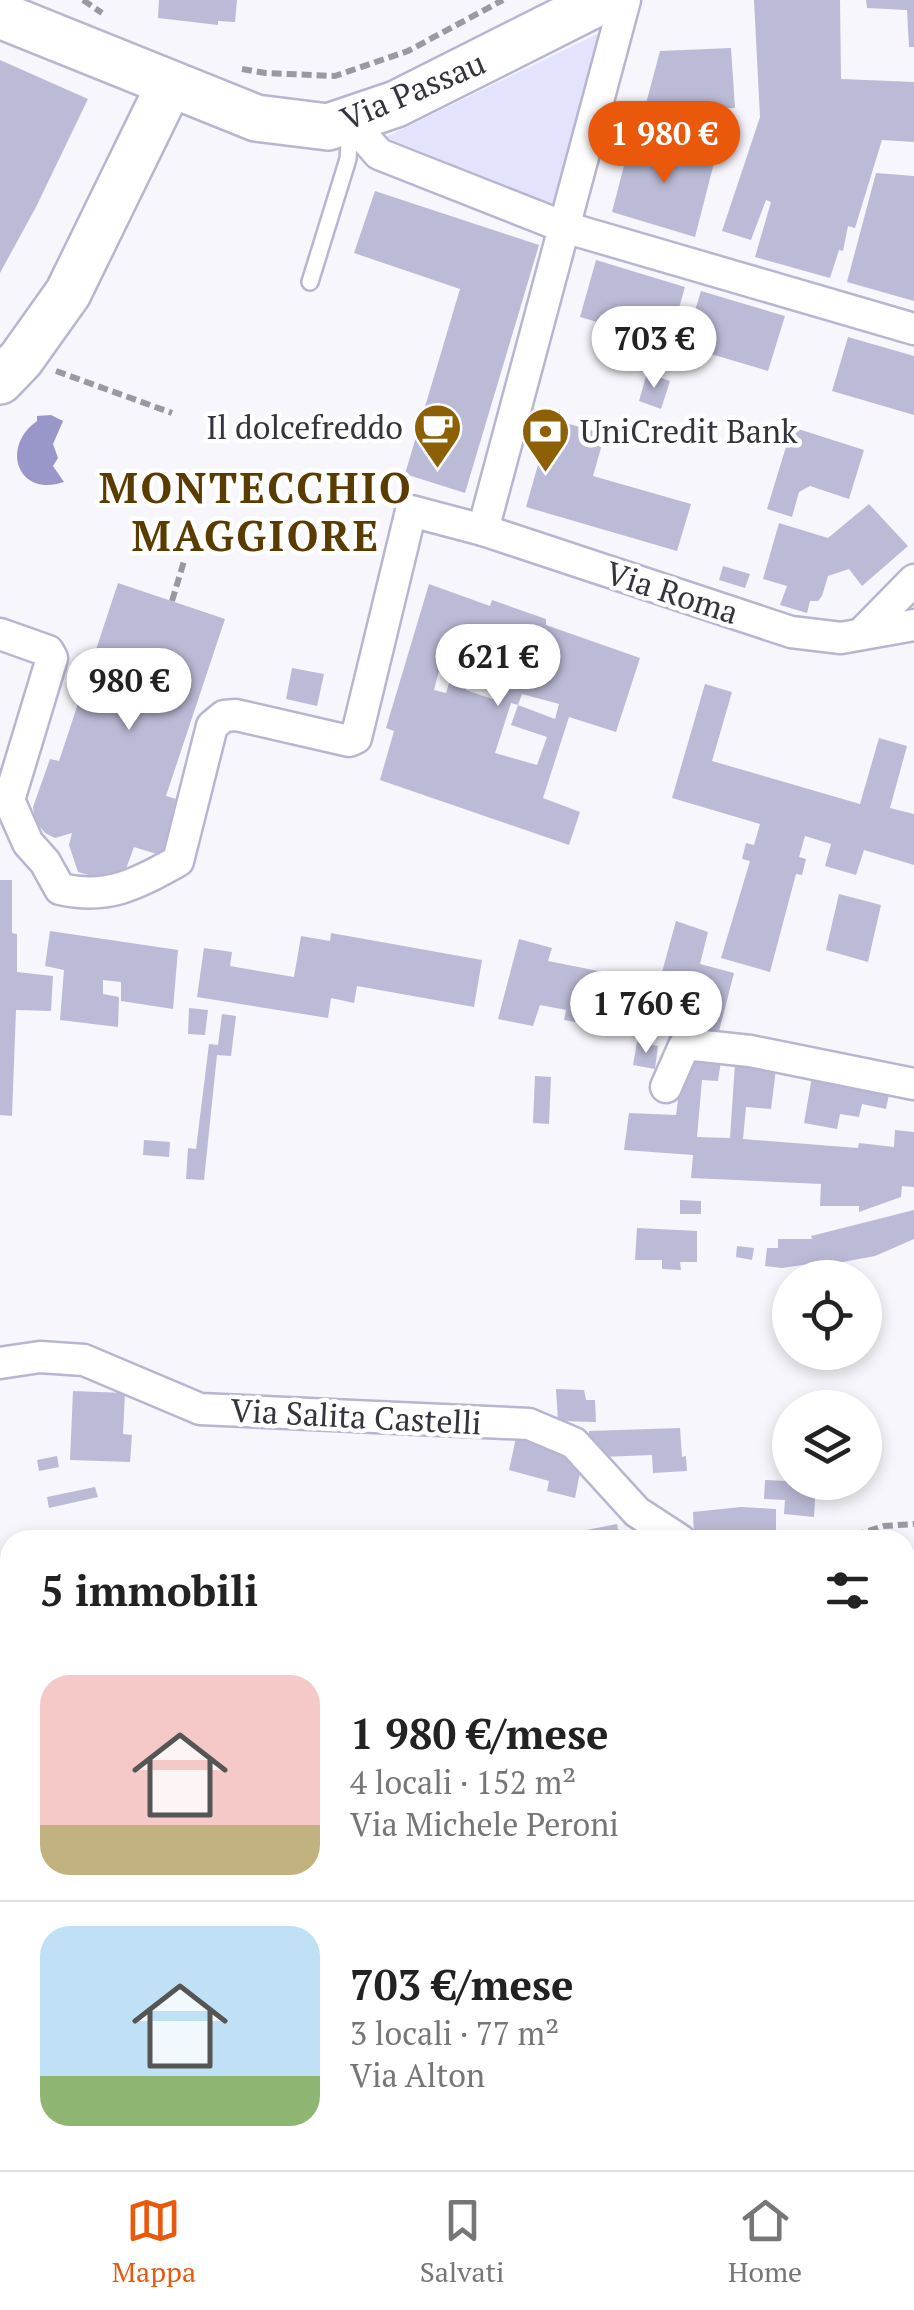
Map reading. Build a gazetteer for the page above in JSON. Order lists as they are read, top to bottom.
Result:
{
  "streets": {
    "street": ["Via Passau", "Via Roma", "Via Salita Castelli"]
  },
  "districts": ["MONTECCHIO MAGGIORE"],
  "places": {
    "cafe": ["Il dolcefreddo"],
    "bank": ["UniCredit Bank"]
  },
  "page": {
    "price": [
      "1 980 €",
      "703 €",
      "621 €",
      "980 €",
      "1 760 €"
    ],
    "heading": "5 immobili",
    "list": [
      {
        "name": "1 980 €/mese",
        "note": "4 locali · 152 m² · Via Michele Peroni"
      },
      {
        "name": "703 €/mese",
        "note": "3 locali · 77 m² · Via Alton"
      }
    ],
    "tabs": ["Mappa", "Salvati", "Home"]
  }
}
